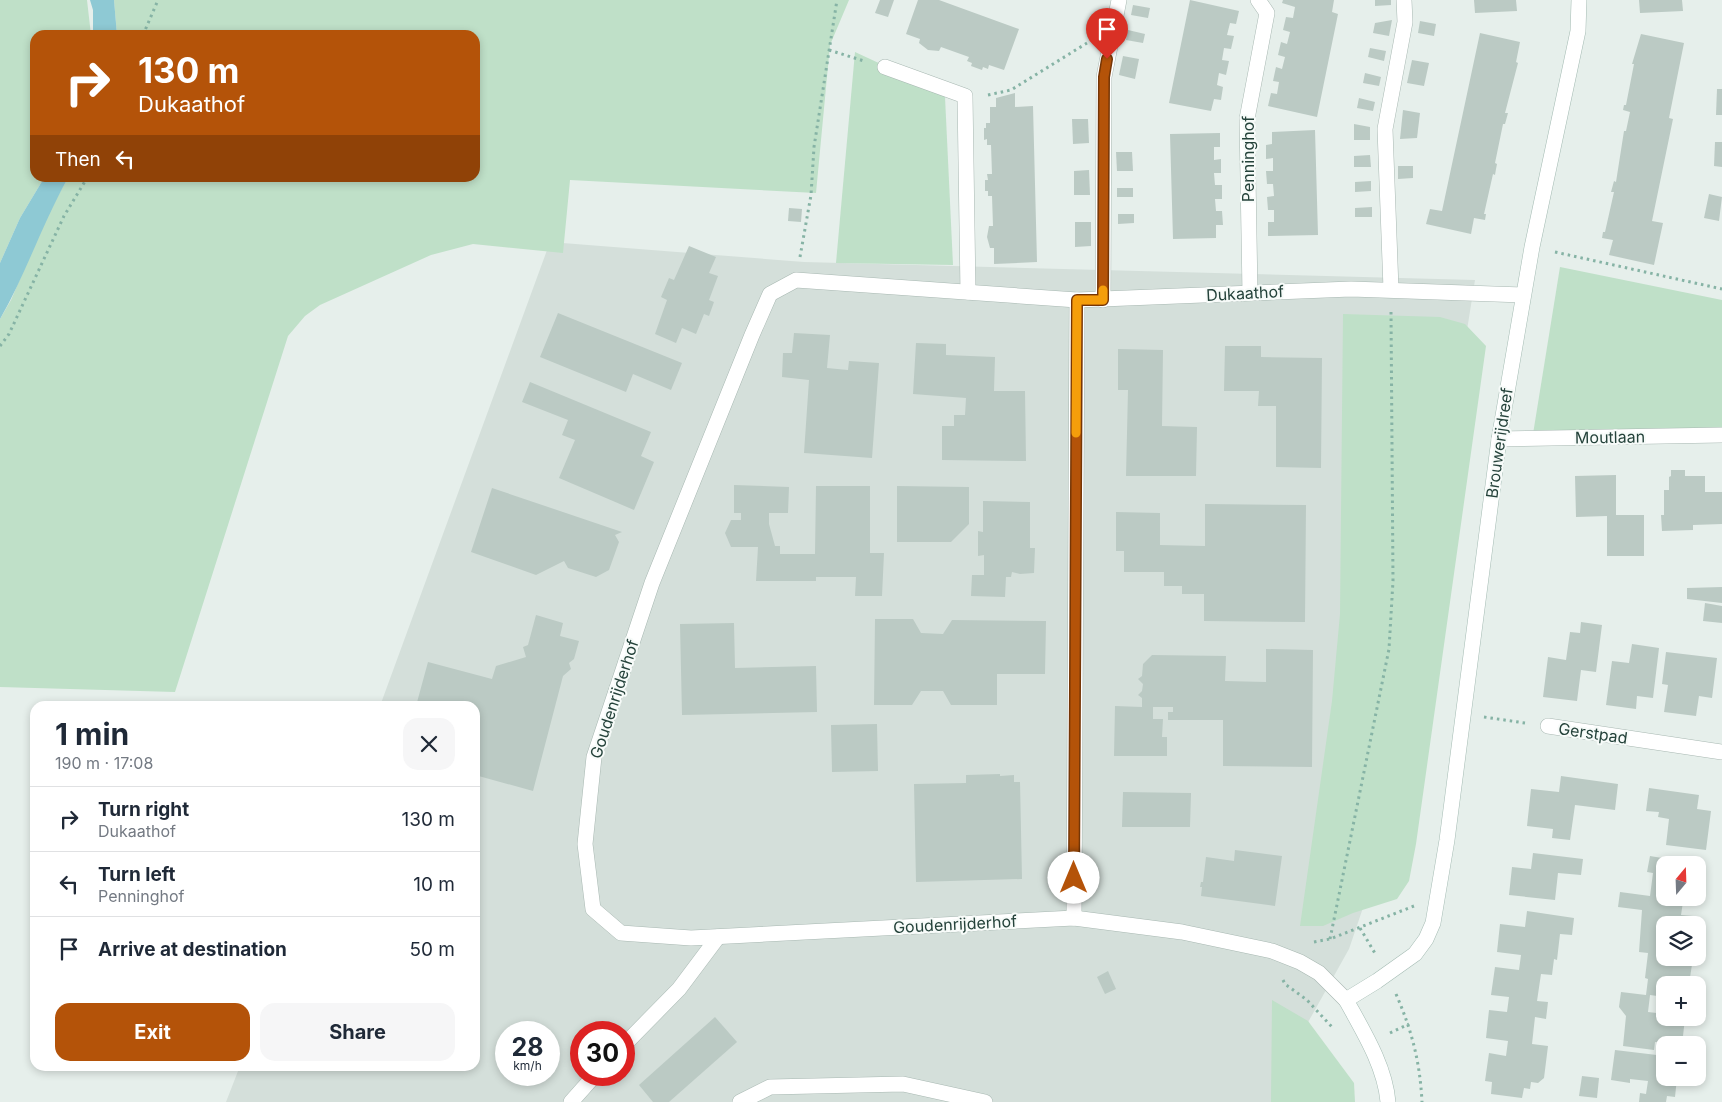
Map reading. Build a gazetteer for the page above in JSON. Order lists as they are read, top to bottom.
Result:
{
  "streets": {
    "street": [
      "Penninghof",
      "Dukaathof",
      "Moutlaan",
      "Brouwerijdreef",
      "Goudenrijderhof",
      "Gerstpad"
    ]
  },
  "crossings": [
    ["Penninghof", "Dukaathof"],
    ["Dukaathof", "Brouwerijdreef"],
    ["Dukaathof", "Goudenrijderhof"],
    ["Moutlaan", "Brouwerijdreef"],
    ["Brouwerijdreef", "Goudenrijderhof"],
    ["Brouwerijdreef", "Gerstpad"]
  ],
  "north": "top",
  "page": {
    "turn": ["130 m", "Dukaathof"],
    "then": "Then",
    "heading": ["1 min", "190 m · 17:08"],
    "list": [
      {
        "name": "Turn right",
        "note": "Dukaathof",
        "value": "130 m"
      },
      {
        "name": "Turn left",
        "note": "Penninghof",
        "value": "10 m"
      },
      {
        "name": "Arrive at destination",
        "value": "50 m"
      }
    ],
    "map_buttons": ["+", "−"],
    "buttons": ["Exit", "Share"],
    "speed": "28 km/h",
    "limit": "30"
  }
}
